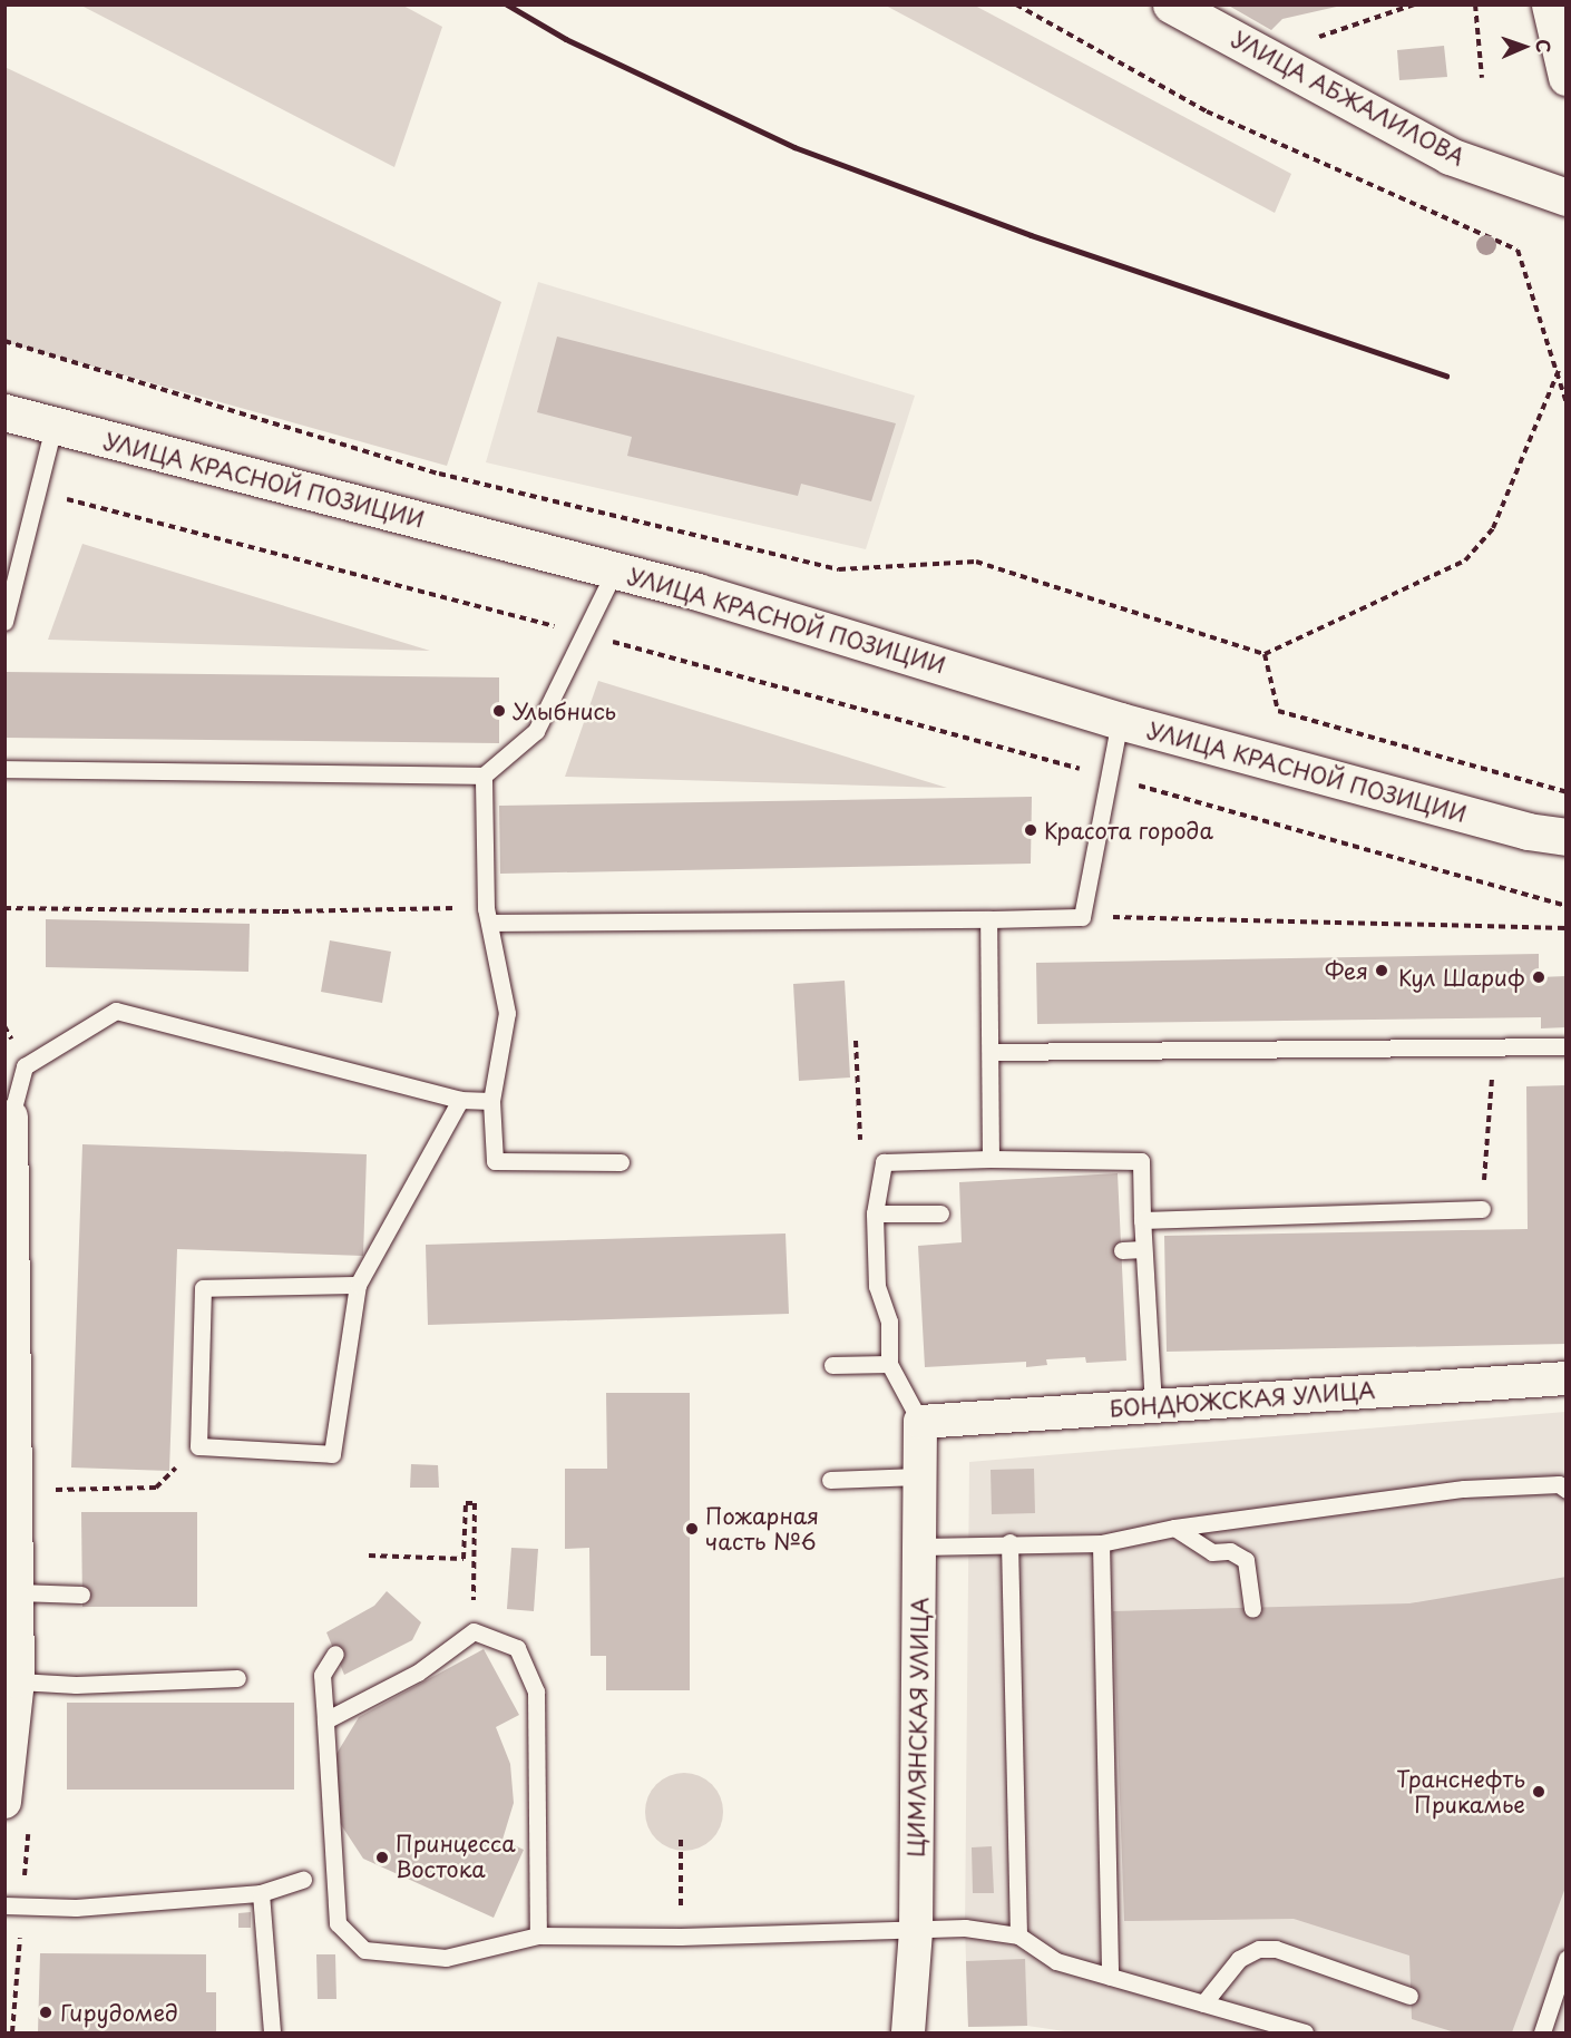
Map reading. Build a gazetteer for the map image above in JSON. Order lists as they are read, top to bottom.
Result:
{
  "streets": {
    "street": [
      "УЛИЦА АБЖАЛИЛОВА",
      "УЛИЦА КРАСНОЙ ПОЗИЦИИ",
      "БОНДЮЖСКАЯ УЛИЦА",
      "ЦИМЛЯНСКАЯ УЛИЦА"
    ]
  },
  "crossings": [
    ["БОНДЮЖСКАЯ УЛИЦА", "ЦИМЛЯНСКАЯ УЛИЦА"]
  ],
  "places": [
    "Улыбнись",
    "Красота города",
    "Фея",
    "Кул Шариф",
    "Пожарная часть №6",
    "Транснефть Прикамье",
    "Принцесса Востока",
    "Гирудомед"
  ],
  "north": "right"
}
